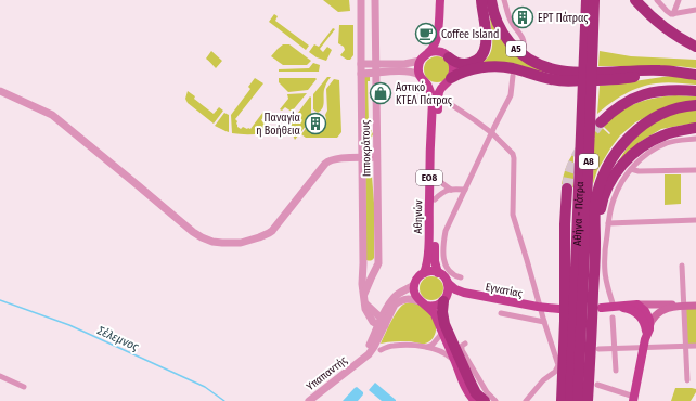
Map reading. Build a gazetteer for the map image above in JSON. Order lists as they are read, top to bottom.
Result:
{
  "streets": {
    "highway": ["Α5", "Α8", "Αθήνα - Πάτρα"],
    "main road": ["ΕΟ8", "Αθηνών", "Εγνατίας"],
    "street": ["Ιπποκράτους", "Υπαπαντής"]
  },
  "crossings": [
    ["Ιπποκράτους", "Υπαπαντής"],
    ["Αθηνών", "Εγνατίας"]
  ],
  "water": ["Σέλεμνος"],
  "places": {
    "building": ["ΕΡΤ Πάτρας", "Παναγία η Βοήθεια"],
    "cafe": ["Coffee Island"],
    "shop": ["Αστικό ΚΤΕΛ Πάτρας"]
  }
}
